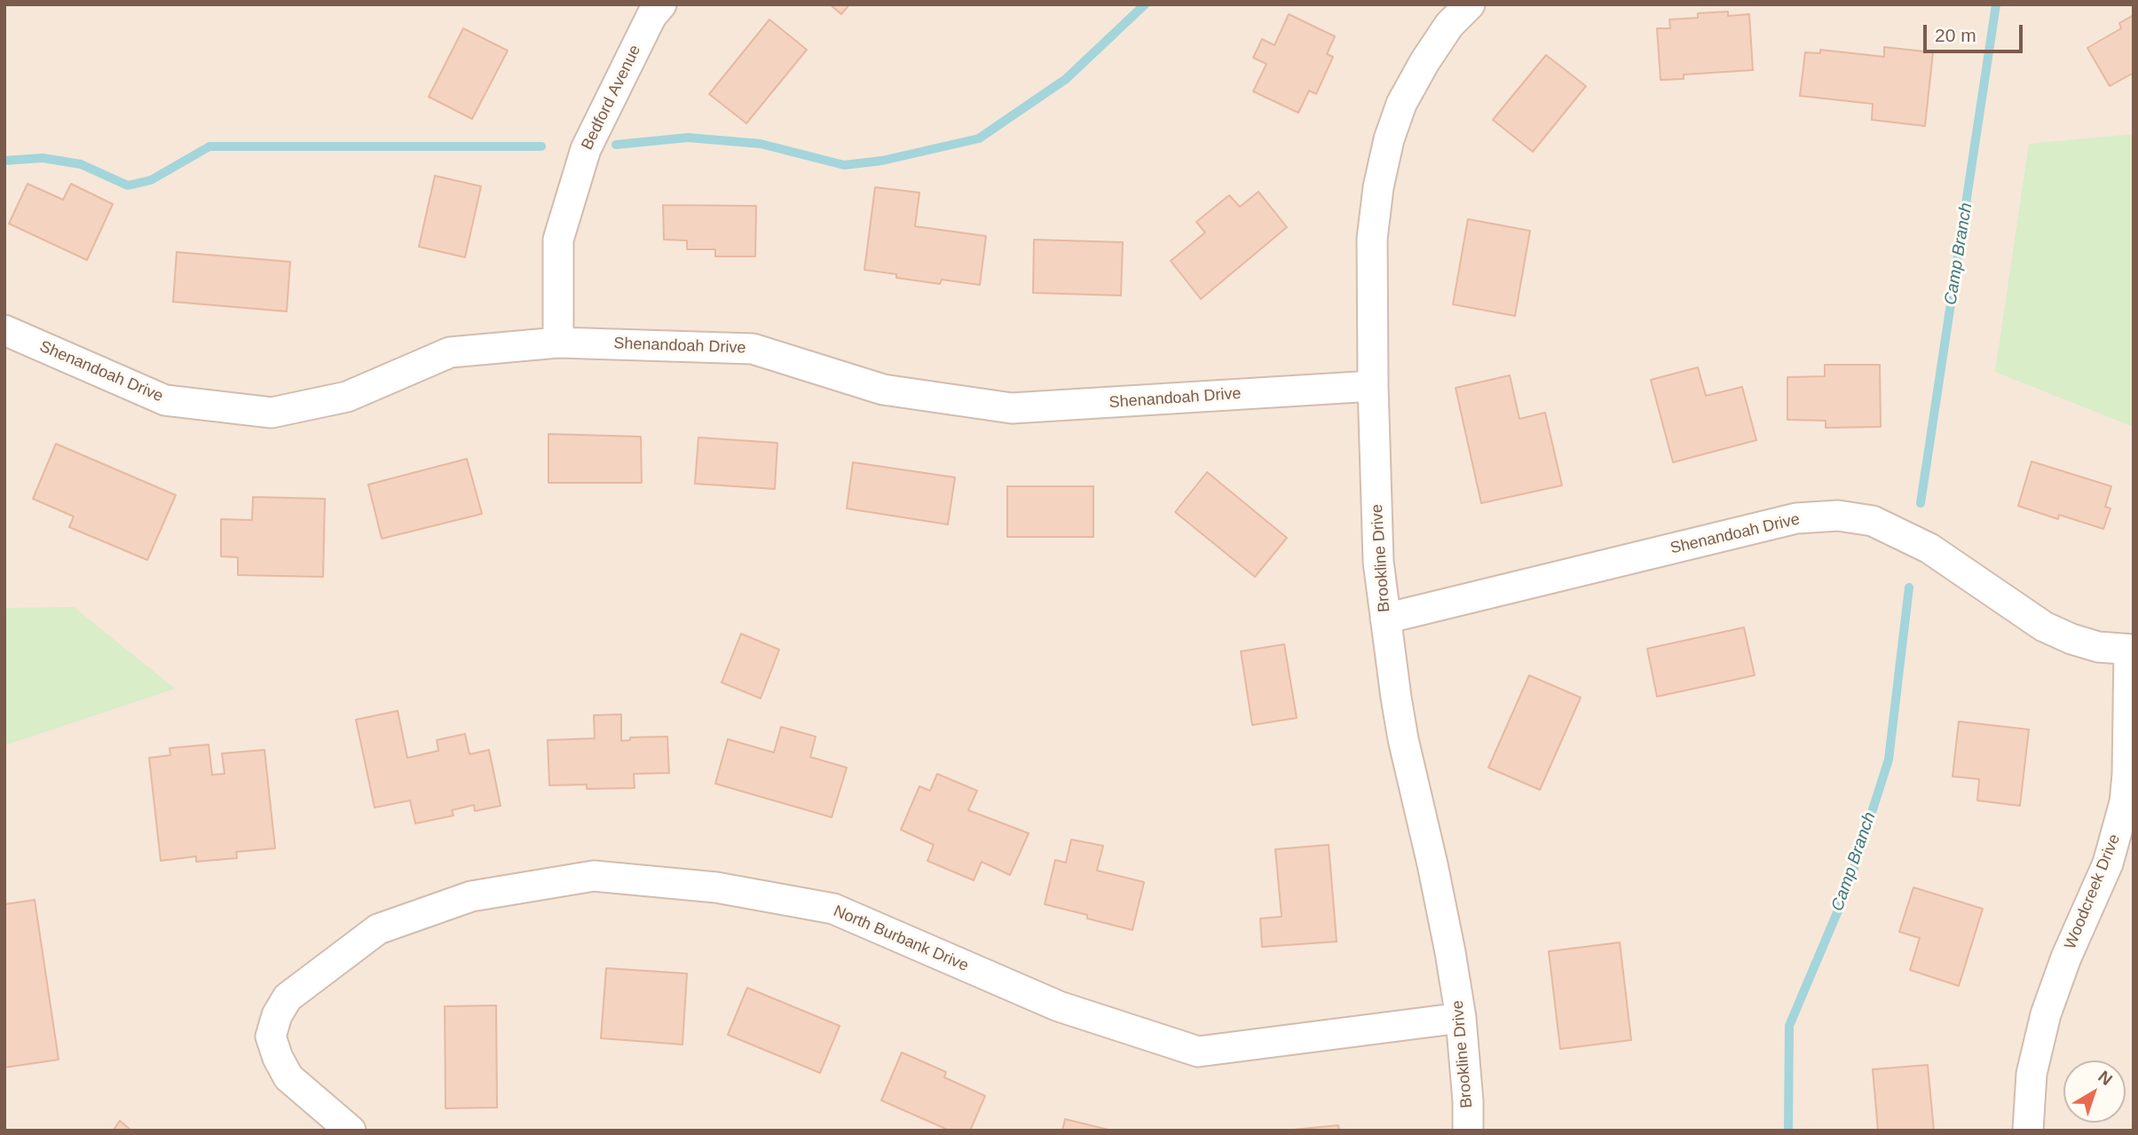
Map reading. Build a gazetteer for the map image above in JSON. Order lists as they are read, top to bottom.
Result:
{
  "streets": {
    "street": [
      "Bedford Avenue",
      "Shenandoah Drive",
      "Brookline Drive",
      "Woodcreek Drive",
      "North Burbank Drive"
    ]
  },
  "crossings": [
    ["Bedford Avenue", "Shenandoah Drive"],
    ["Shenandoah Drive", "Brookline Drive"],
    ["Shenandoah Drive", "Woodcreek Drive"],
    ["Brookline Drive", "North Burbank Drive"]
  ],
  "water": ["Camp Branch"],
  "scale_bar": "20 m",
  "north": "top right"
}
